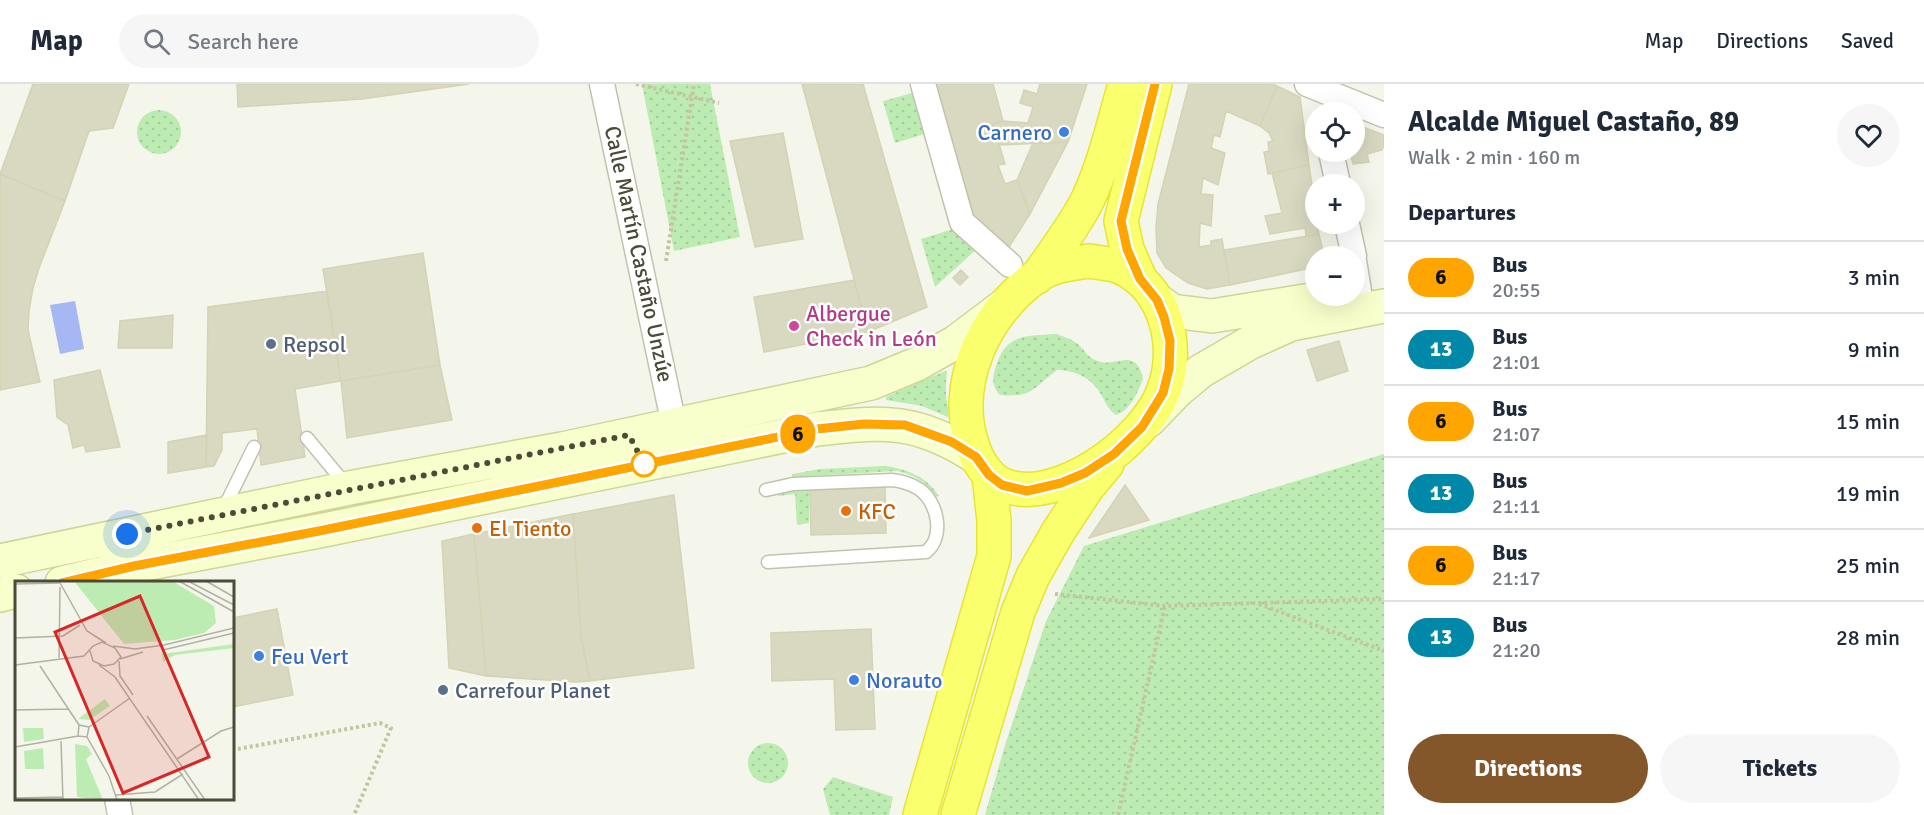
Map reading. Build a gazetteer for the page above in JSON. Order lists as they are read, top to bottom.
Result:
{
  "streets": {
    "street": ["Calle Martín Castaño Unzúe"]
  },
  "places": [
    "Carnero",
    "Albergue Check in León",
    "Repsol",
    "KFC",
    "El Tiento",
    "Feu Vert",
    "Norauto",
    "Carrefour Planet"
  ],
  "lines": ["bus line 6"],
  "page": {
    "header": "Map",
    "search": "Search here",
    "nav": ["Map", "Directions", "Saved"],
    "on_map": "6",
    "heading": [
      ["Alcalde Miguel Castaño, 89", "Walk · 2 min · 160 m"],
      "Departures"
    ],
    "map_buttons": ["+", "−"],
    "list": [
      {
        "mark": "6",
        "name": "Bus",
        "note": "20:55",
        "value": "3 min"
      },
      {
        "mark": "13",
        "name": "Bus",
        "note": "21:01",
        "value": "9 min"
      },
      {
        "mark": "6",
        "name": "Bus",
        "note": "21:07",
        "value": "15 min"
      },
      {
        "mark": "13",
        "name": "Bus",
        "note": "21:11",
        "value": "19 min"
      },
      {
        "mark": "6",
        "name": "Bus",
        "note": "21:17",
        "value": "25 min"
      },
      {
        "mark": "13",
        "name": "Bus",
        "note": "21:20",
        "value": "28 min"
      }
    ],
    "buttons": ["Directions", "Tickets"]
  }
}
